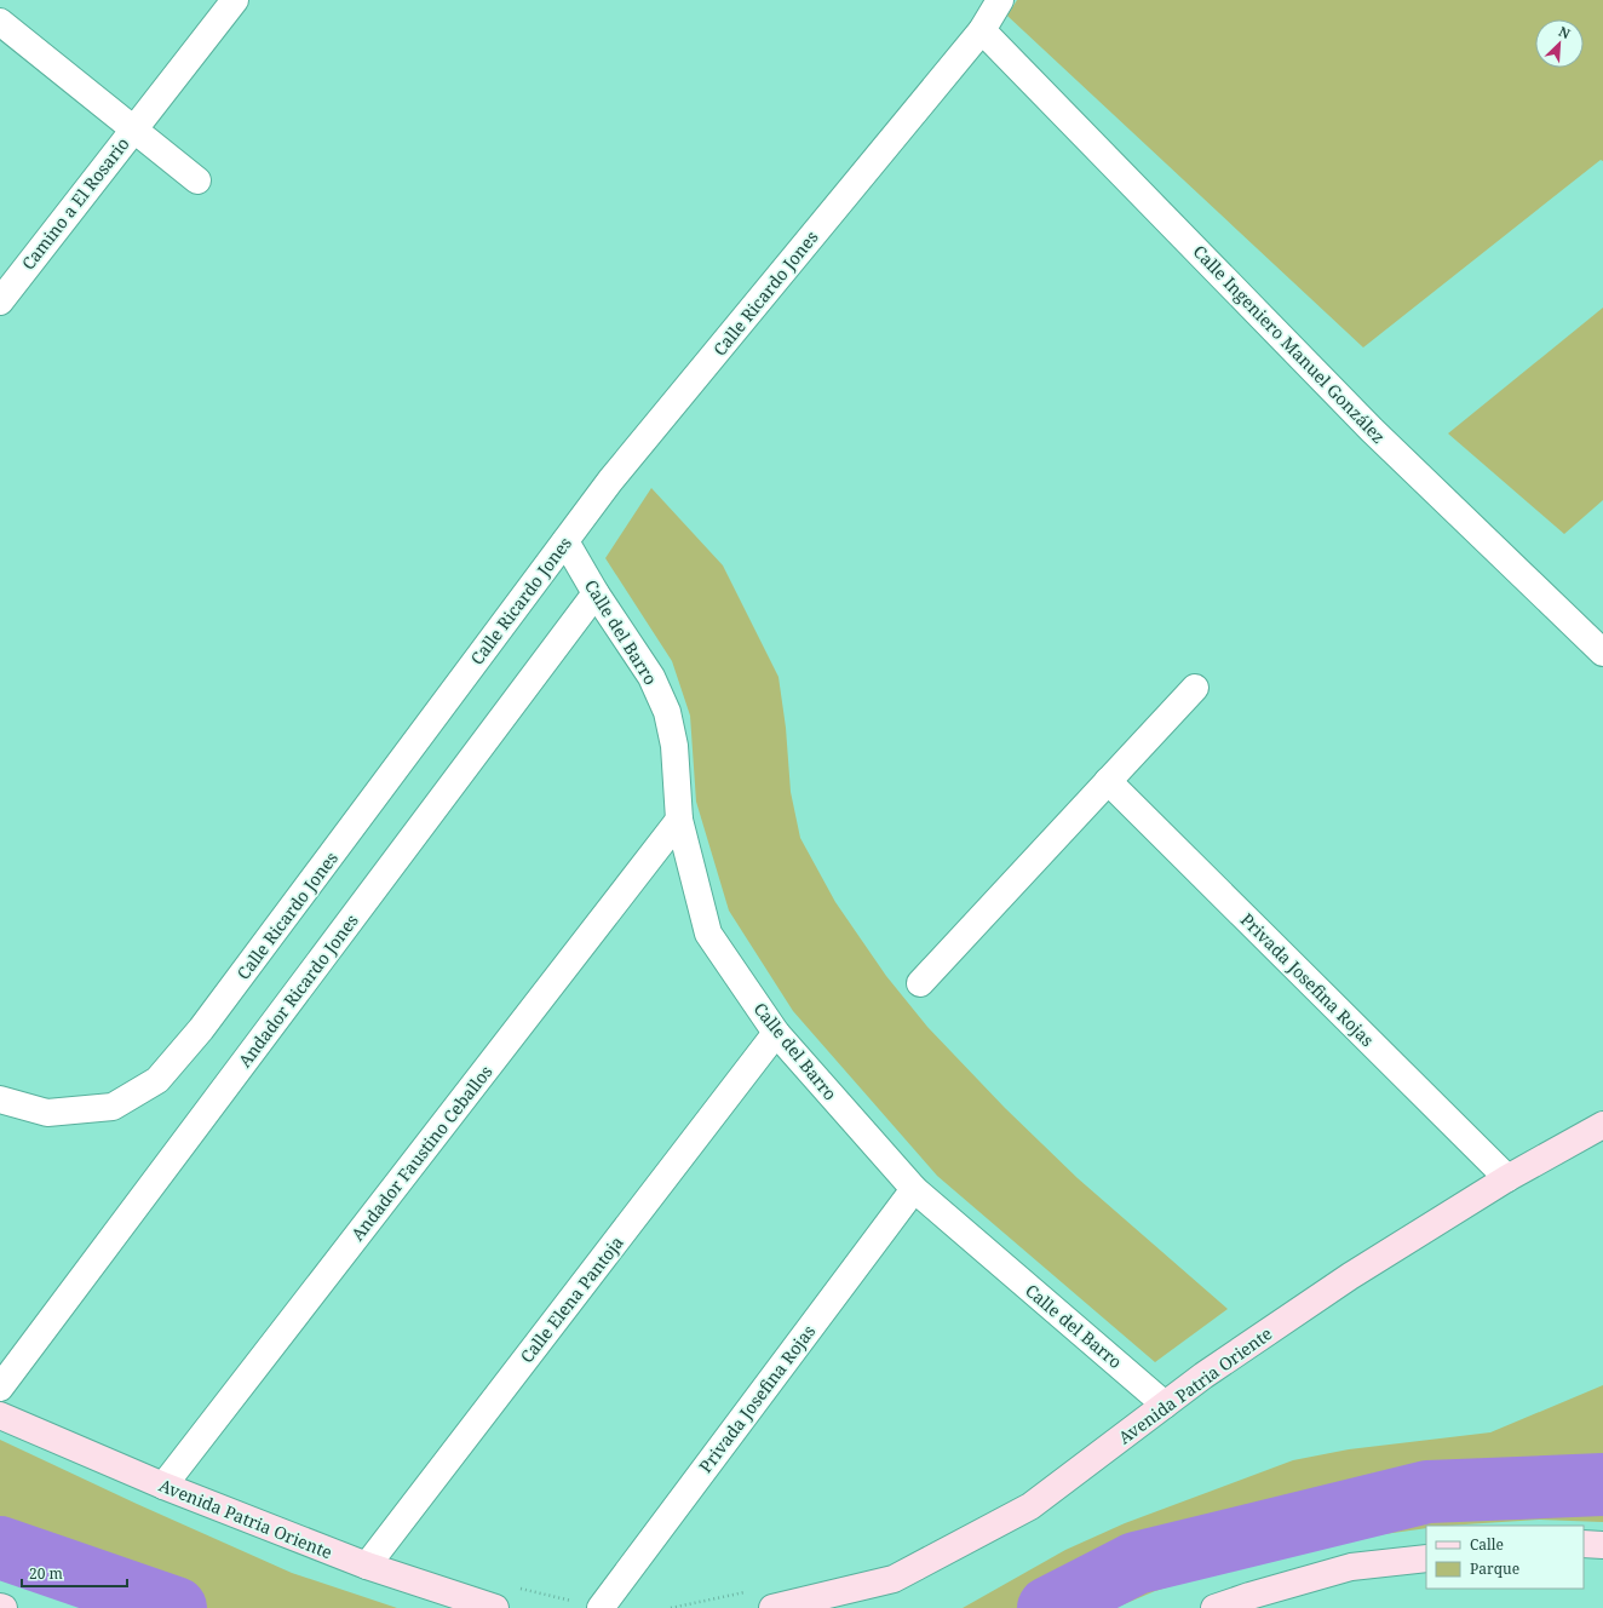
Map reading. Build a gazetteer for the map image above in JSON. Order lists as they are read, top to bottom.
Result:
{
  "streets": {
    "street": [
      "Camino a El Rosario",
      "Calle Ricardo Jones",
      "Calle Ingeniero Manuel González",
      "Calle del Barro",
      "Privada Josefina Rojas",
      "Andador Ricardo Jones",
      "Andador Faustino Ceballos",
      "Calle Elena Pantoja",
      "Avenida Patria Oriente"
    ]
  },
  "crossings": [
    ["Calle Ricardo Jones", "Calle Ingeniero Manuel González"],
    ["Calle Ricardo Jones", "Calle del Barro"],
    ["Calle del Barro", "Privada Josefina Rojas"],
    ["Calle del Barro", "Andador Ricardo Jones"],
    ["Calle del Barro", "Andador Faustino Ceballos"],
    ["Calle del Barro", "Calle Elena Pantoja"],
    ["Calle del Barro", "Avenida Patria Oriente"],
    ["Privada Josefina Rojas", "Avenida Patria Oriente"],
    ["Andador Faustino Ceballos", "Avenida Patria Oriente"],
    ["Calle Elena Pantoja", "Avenida Patria Oriente"]
  ],
  "legend": ["Calle", "Parque"],
  "scale_bar": "20 m",
  "north": "top right"
}
